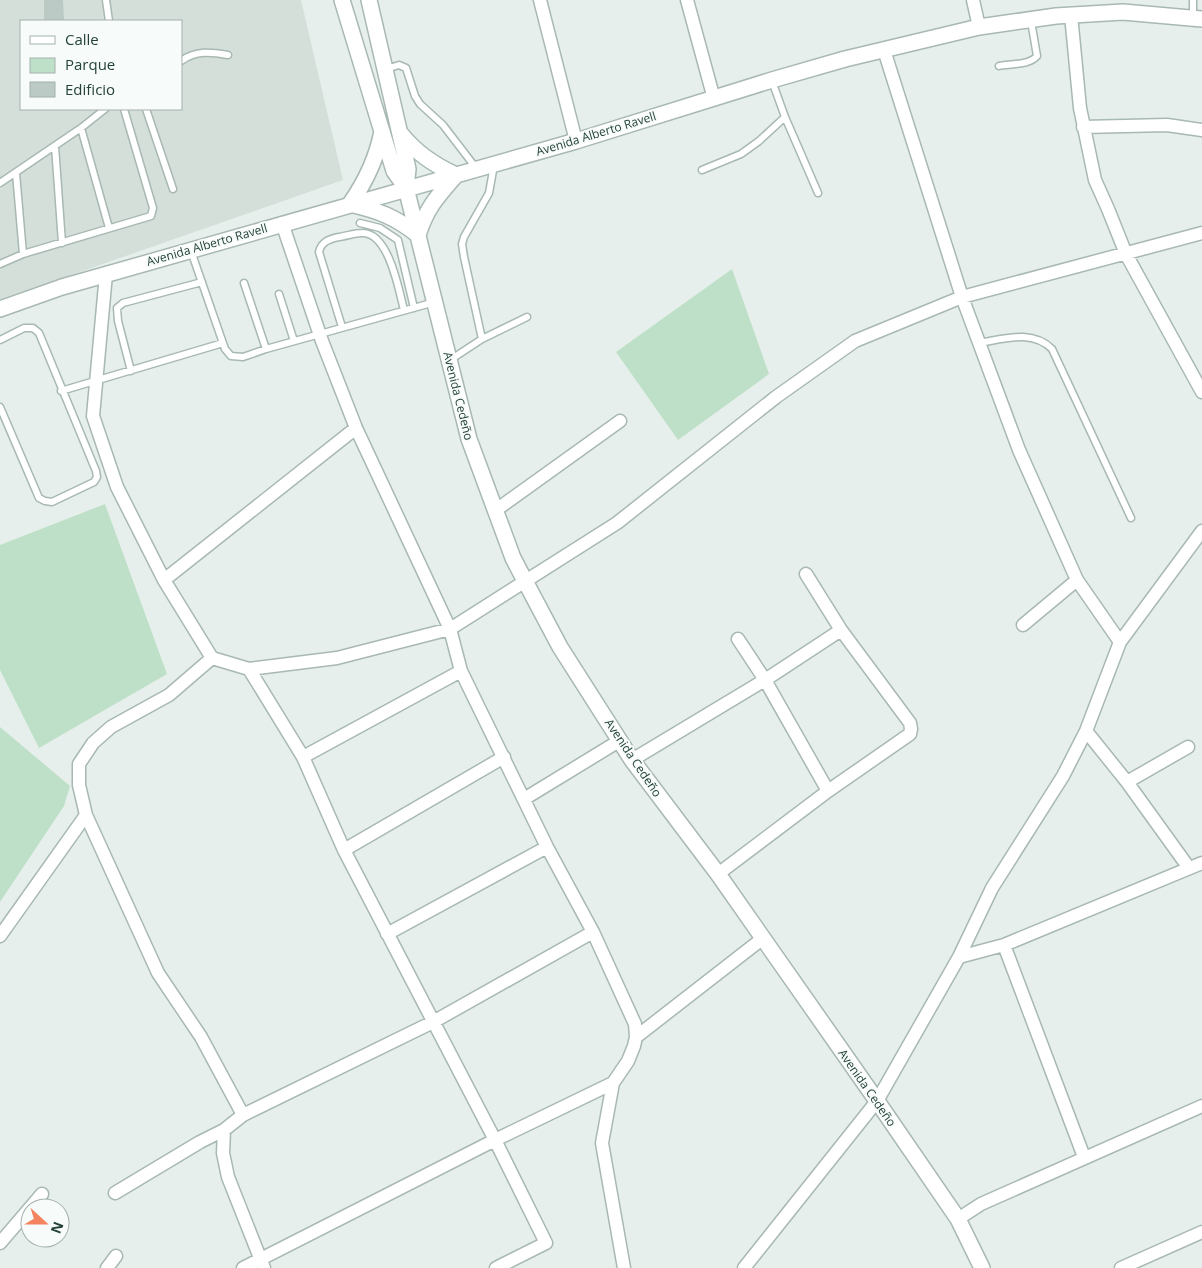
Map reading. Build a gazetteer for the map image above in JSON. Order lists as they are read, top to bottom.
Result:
{
  "streets": {
    "street": ["Avenida Alberto Ravell", "Avenida Cedeño"]
  },
  "crossings": [
    ["Avenida Alberto Ravell", "Avenida Cedeño"]
  ],
  "legend": ["Calle", "Parque", "Edificio"],
  "north": "right"
}
